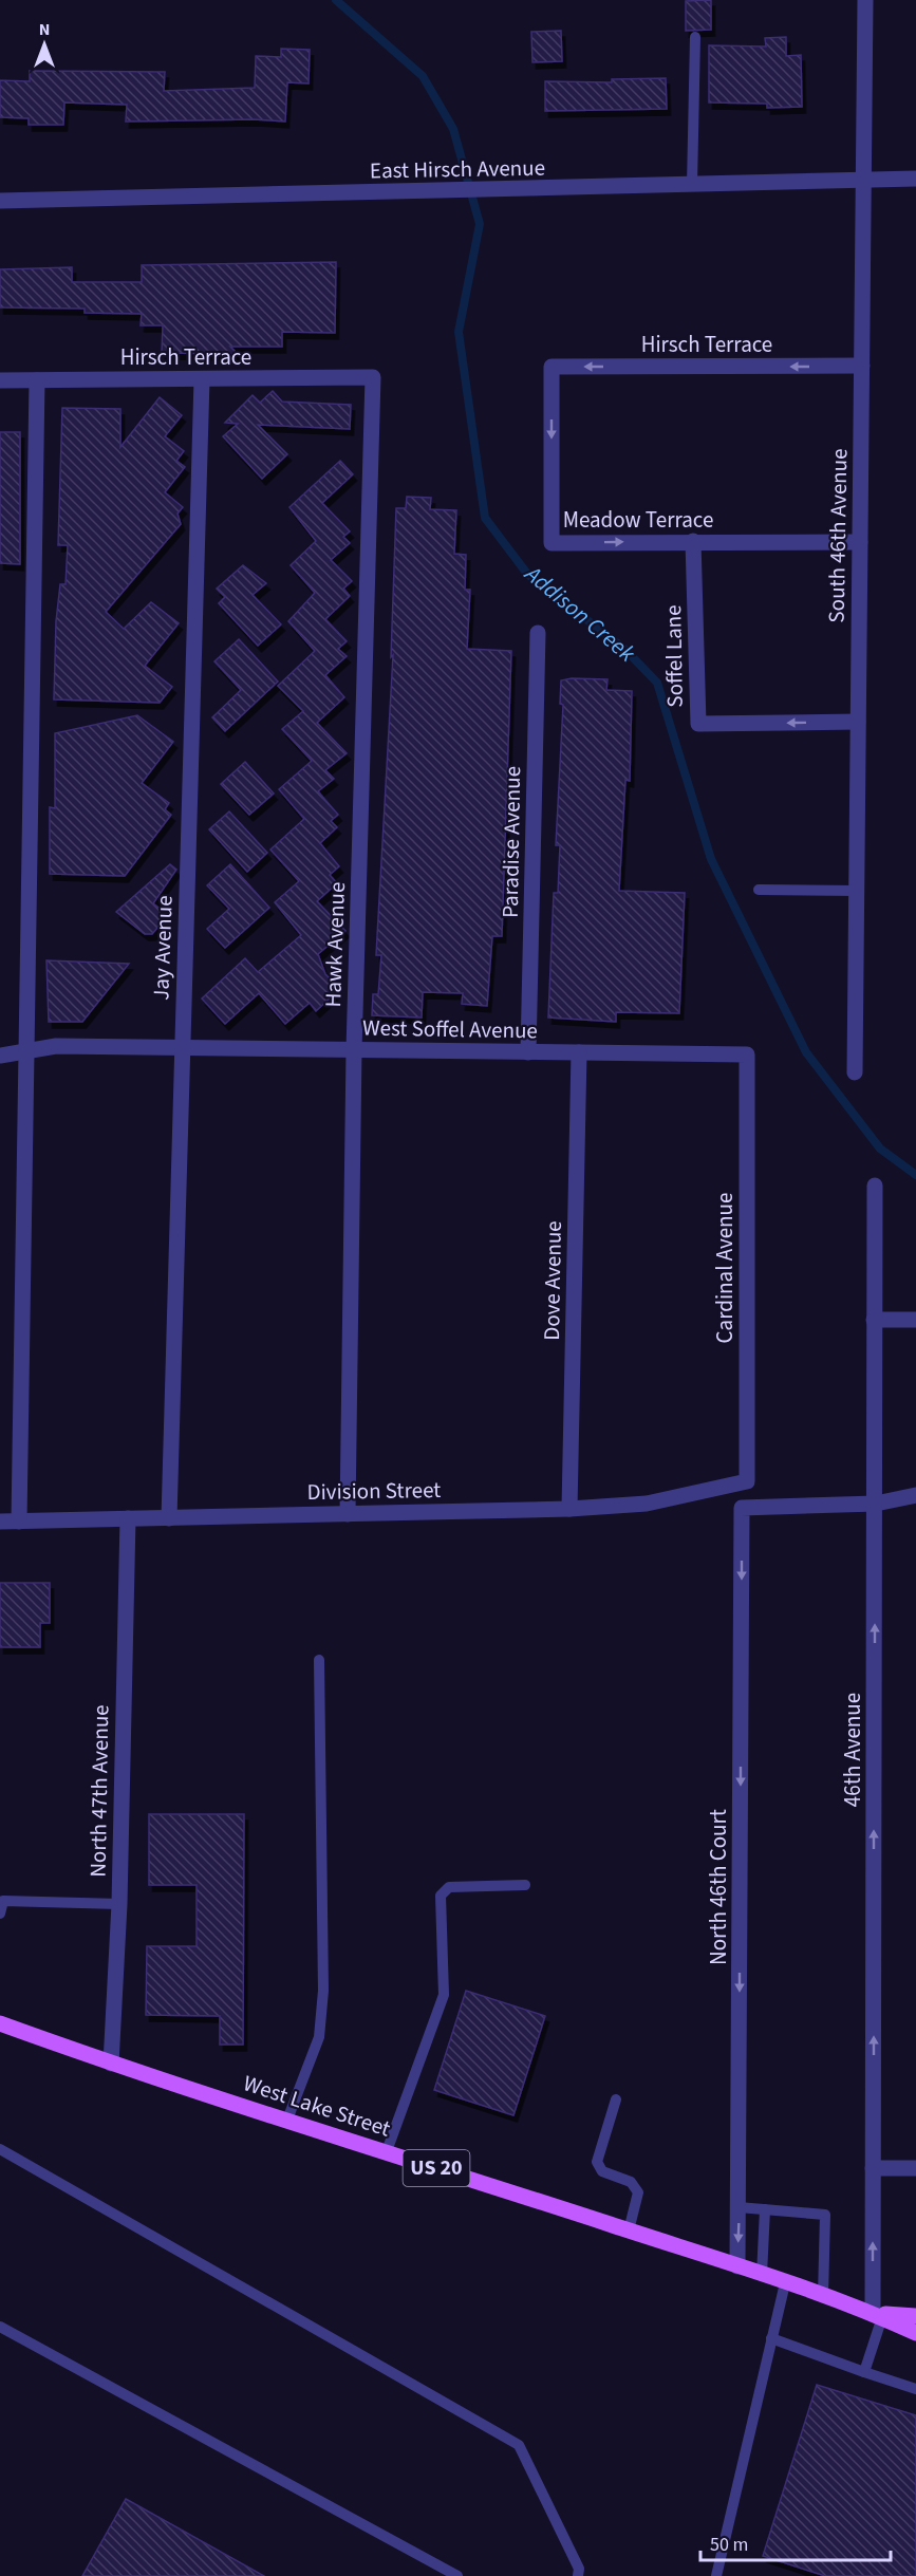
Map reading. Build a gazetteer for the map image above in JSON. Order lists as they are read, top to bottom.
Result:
{
  "streets": {
    "main road": ["West Lake Street", "US 20"],
    "street": [
      "East Hirsch Avenue",
      "Hirsch Terrace",
      "Meadow Terrace",
      "South 46th Avenue",
      "Soffel Lane",
      "Paradise Avenue",
      "Hawk Avenue",
      "Jay Avenue",
      "West Soffel Avenue",
      "Cardinal Avenue",
      "Dove Avenue",
      "Division Street",
      "46th Avenue",
      "North 47th Avenue",
      "North 46th Court"
    ]
  },
  "crossings": [
    ["East Hirsch Avenue", "South 46th Avenue"],
    ["Hirsch Terrace", "Meadow Terrace"],
    ["Hirsch Terrace", "South 46th Avenue"],
    ["Hirsch Terrace", "Hawk Avenue"],
    ["Hirsch Terrace", "Jay Avenue"],
    ["Meadow Terrace", "South 46th Avenue"],
    ["Meadow Terrace", "Soffel Lane"],
    ["South 46th Avenue", "Soffel Lane"],
    ["Paradise Avenue", "West Soffel Avenue"],
    ["Hawk Avenue", "West Soffel Avenue"],
    ["Hawk Avenue", "Division Street"],
    ["Jay Avenue", "West Soffel Avenue"],
    ["Jay Avenue", "Division Street"],
    ["West Soffel Avenue", "Cardinal Avenue"],
    ["West Soffel Avenue", "Dove Avenue"],
    ["Cardinal Avenue", "Division Street"],
    ["Dove Avenue", "Division Street"],
    ["Division Street", "North 47th Avenue"],
    ["46th Avenue", "North 46th Court"],
    ["46th Avenue", "West Lake Street"],
    ["North 47th Avenue", "West Lake Street"],
    ["North 46th Court", "West Lake Street"]
  ],
  "one_way": ["Hirsch Terrace", "46th Avenue", "North 46th Court"],
  "water": ["Addison Creek"],
  "scale_bar": "50 m",
  "north": "top"
}
